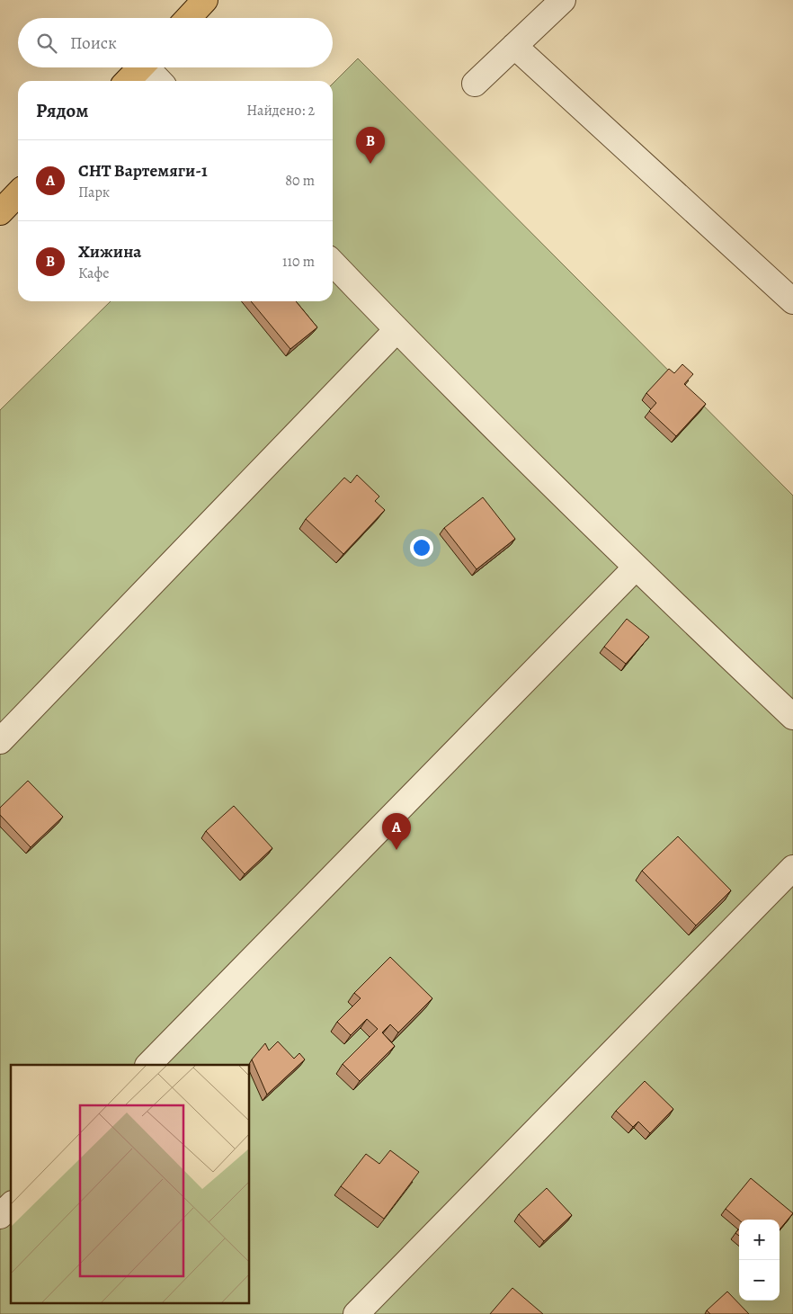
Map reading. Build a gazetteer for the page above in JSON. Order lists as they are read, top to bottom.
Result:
{
  "page": {
    "search": "Поиск",
    "heading": ["Рядом", "Найдено: 2"],
    "pins": ["B", "A"],
    "list": [
      {
        "mark": "A",
        "name": "СНТ Вартемяги-1",
        "note": "Парк",
        "value": "80 m"
      },
      {
        "mark": "B",
        "name": "Хижина",
        "note": "Кафе",
        "value": "110 m"
      }
    ],
    "map_buttons": ["+", "−"]
  }
}
